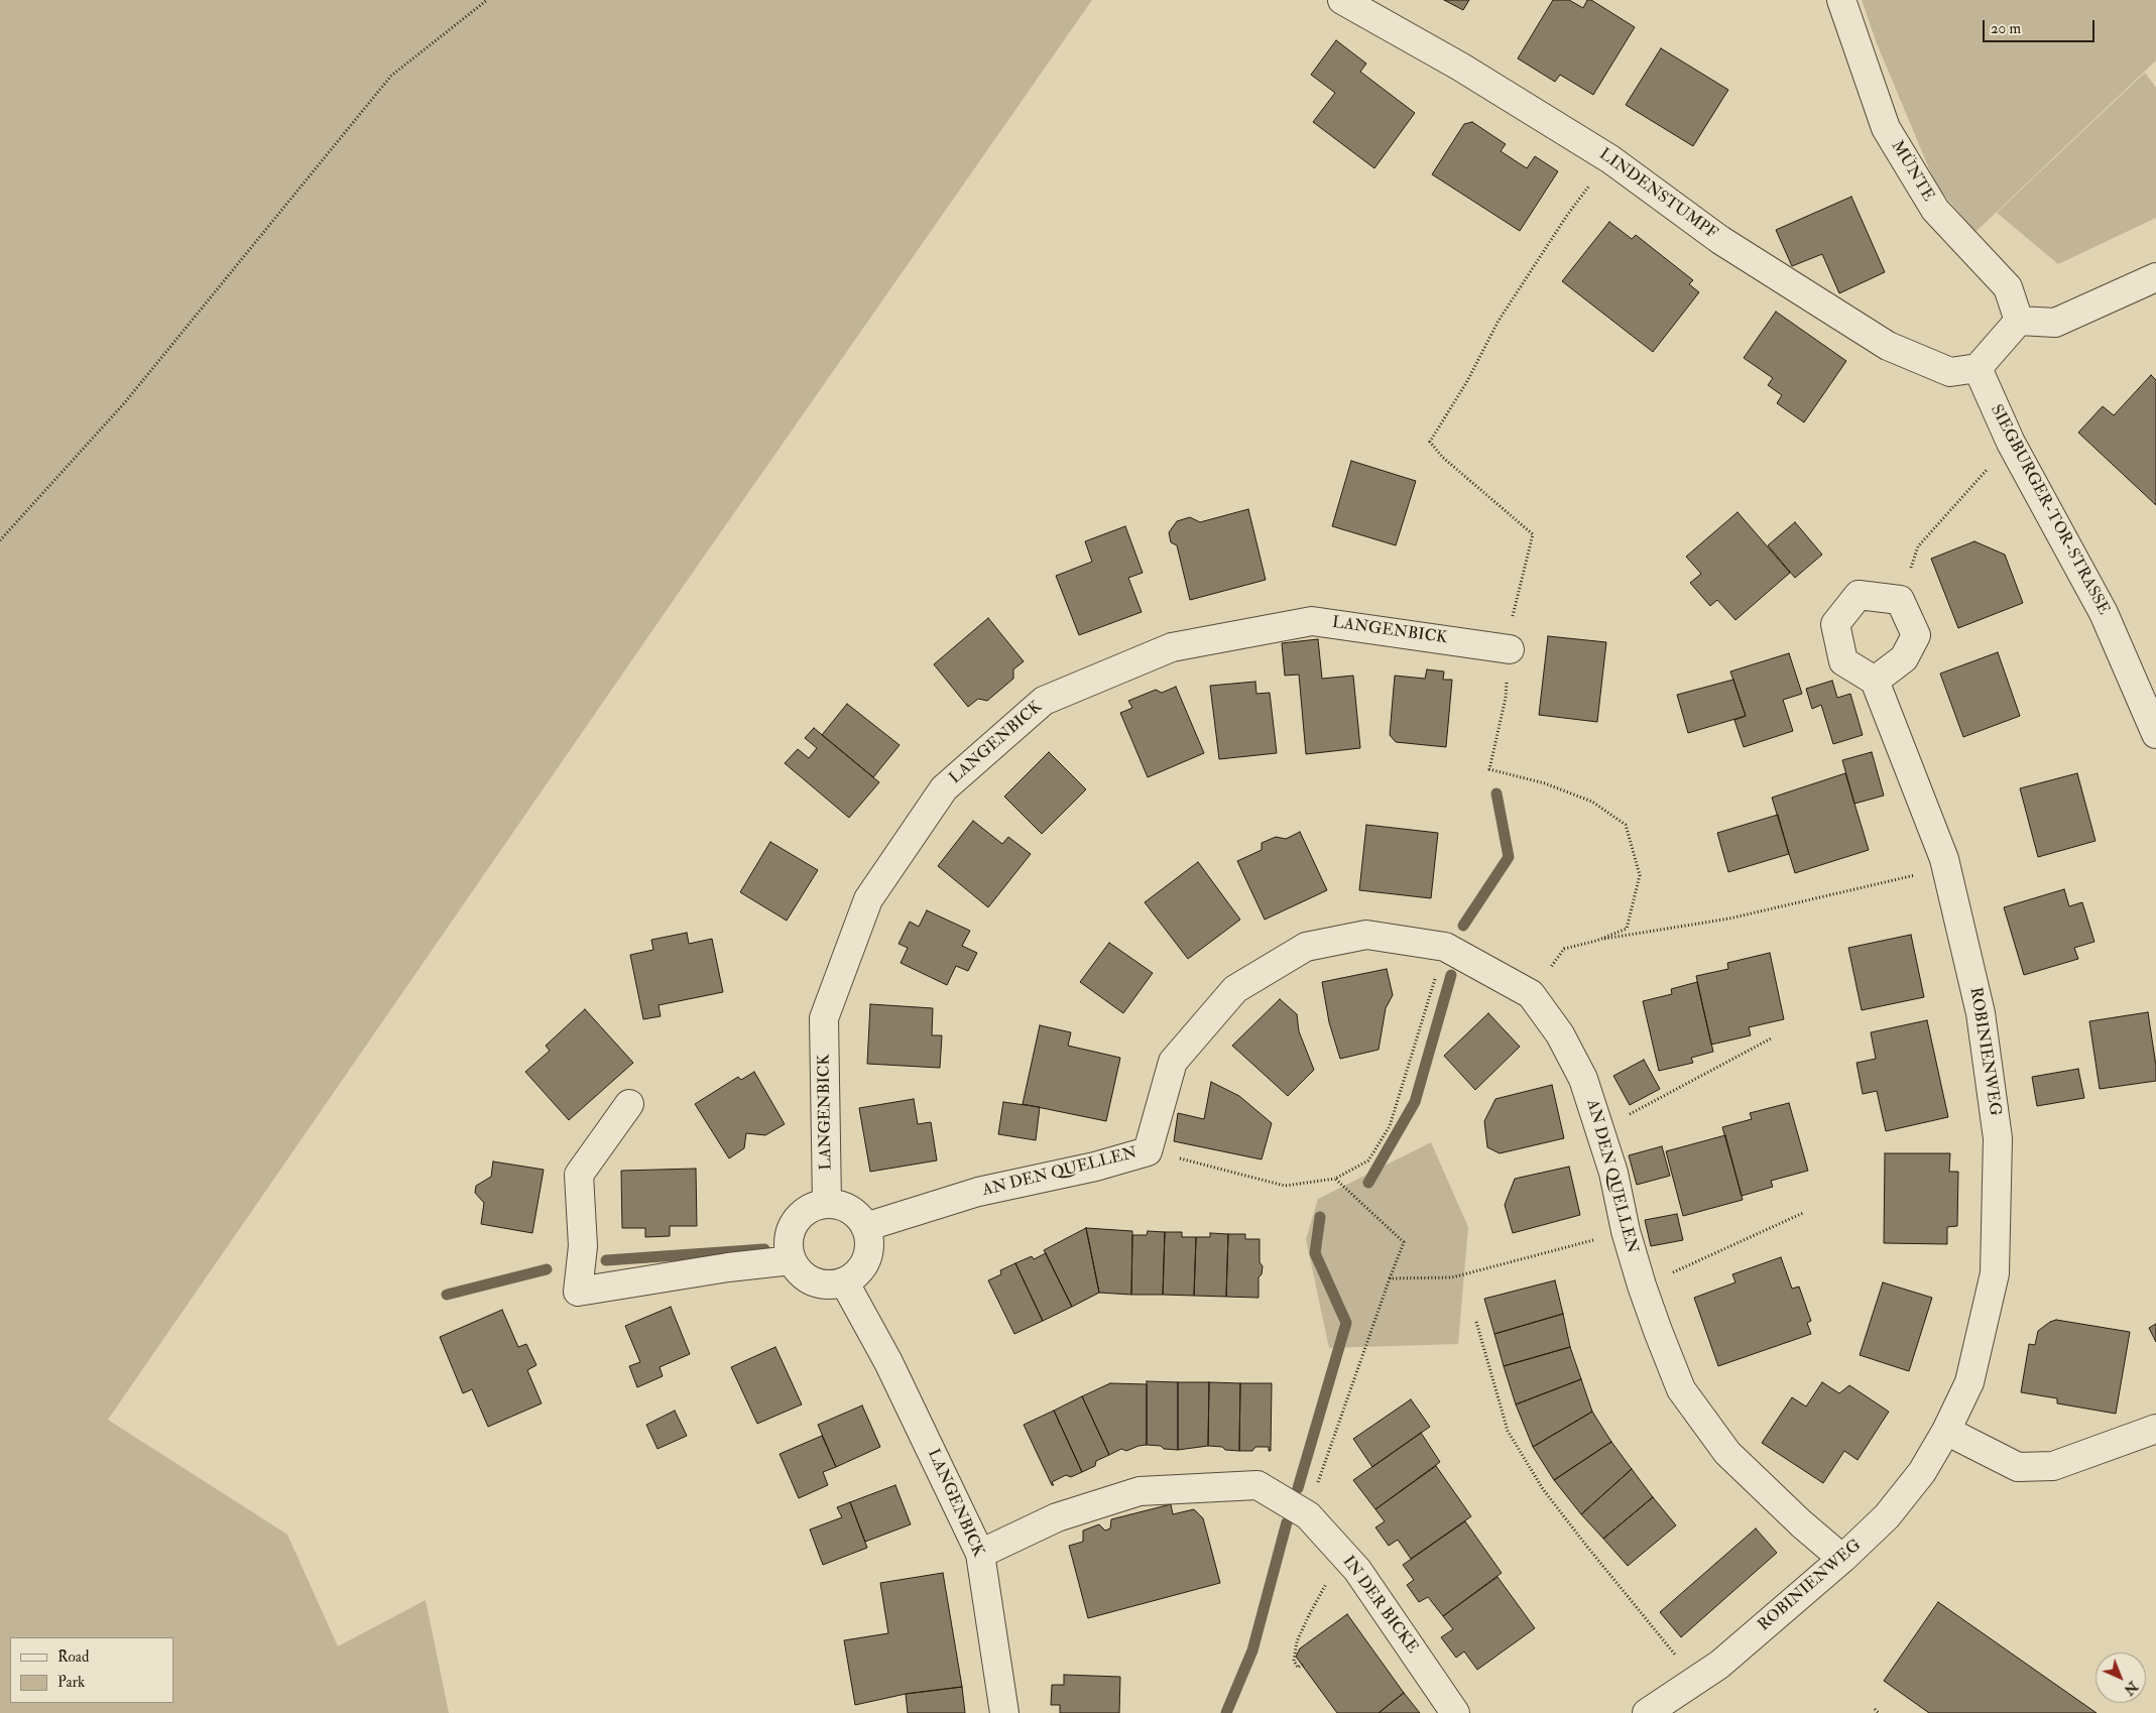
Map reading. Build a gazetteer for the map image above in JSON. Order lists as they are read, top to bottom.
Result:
{
  "streets": {
    "street": [
      "MÜNTE",
      "LINDENSTUMPF",
      "SIEGBURGER-TOR-STRASSE",
      "LANGENBICK",
      "ROBINIENWEG",
      "AN DEN QUELLEN",
      "IN DER BICKE"
    ]
  },
  "crossings": [
    ["LINDENSTUMPF", "SIEGBURGER-TOR-STRASSE"],
    ["LANGENBICK", "AN DEN QUELLEN"],
    ["LANGENBICK", "IN DER BICKE"],
    ["ROBINIENWEG", "AN DEN QUELLEN"]
  ],
  "legend": ["Road", "Park"],
  "scale_bar": "20 m",
  "north": "bottom right"
}
